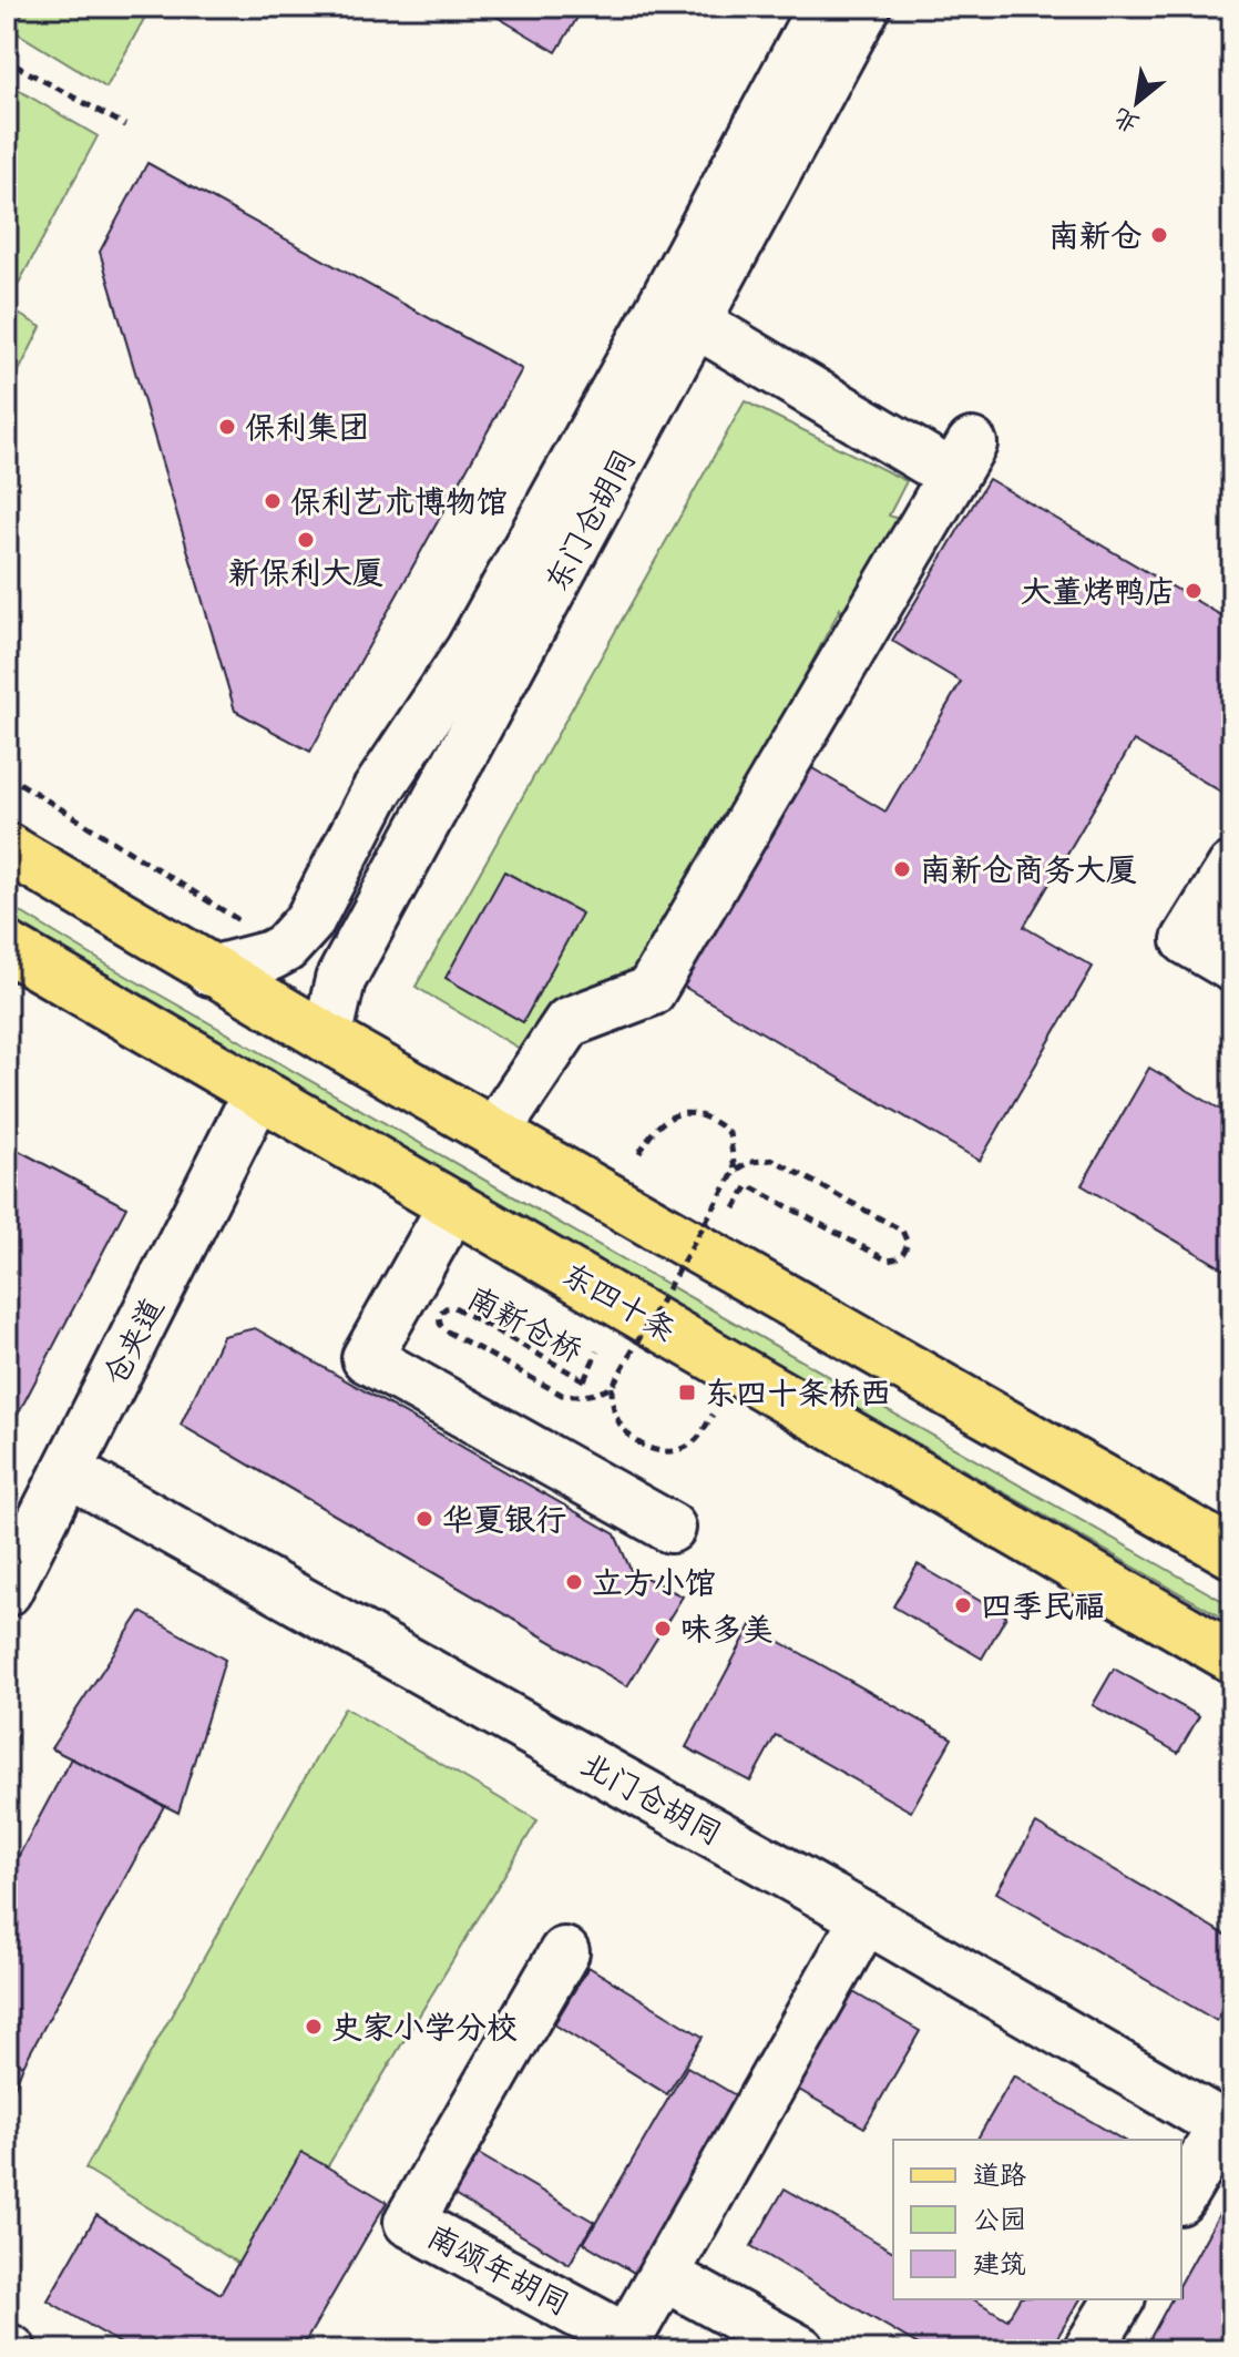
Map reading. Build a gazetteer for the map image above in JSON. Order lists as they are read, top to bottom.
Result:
{
  "streets": {
    "main road": ["东四十条"],
    "street": [
      "东门仓胡同",
      "仓夹道",
      "北门仓胡同",
      "南颂年胡同"
    ],
    "path": ["南新仓桥"]
  },
  "crossings": [
    ["东四十条", "仓夹道"],
    ["仓夹道", "北门仓胡同"]
  ],
  "places": {
    "other": [
      "南新仓",
      "保利集团",
      "保利艺术博物馆",
      "新保利大厦",
      "大董烤鸭店",
      "南新仓商务大厦",
      "华夏银行",
      "立方小馆",
      "四季民福",
      "味多美",
      "史家小学分校"
    ],
    "transit": ["东四十条桥西"]
  },
  "legend": ["道路", "公园", "建筑"],
  "north": "bottom left"
}
